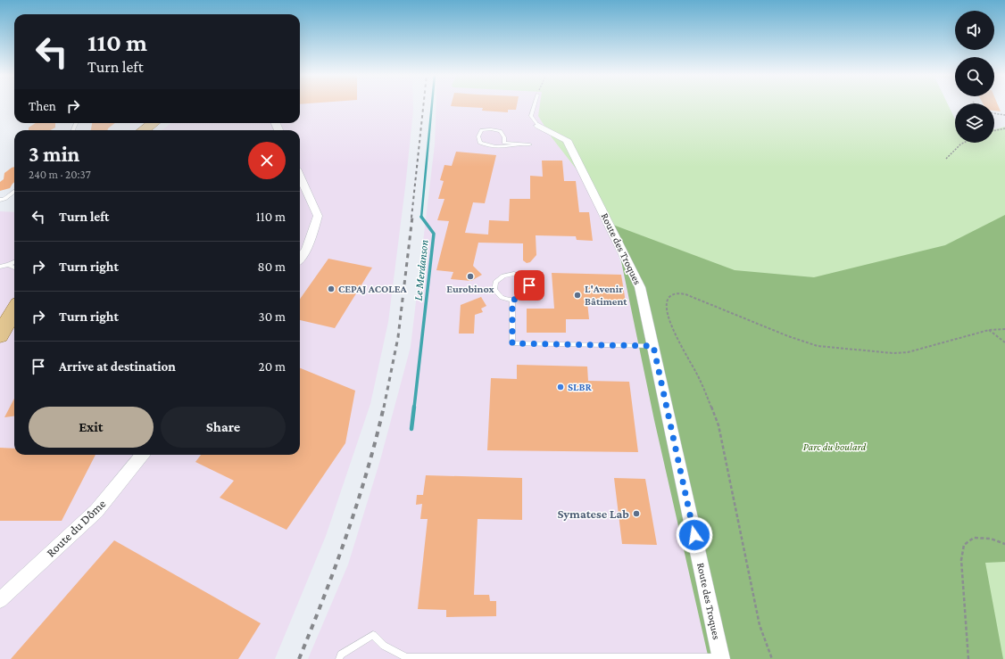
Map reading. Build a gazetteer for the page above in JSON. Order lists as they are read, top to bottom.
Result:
{
  "streets": {
    "street": ["Route des Troques", "Route du Dôme"]
  },
  "water": ["Le Merdanson"],
  "parks": ["Parc du boulard"],
  "places": [
    "Eurobinox",
    "CEPAJ ACOLEA",
    "L'Avenir Bâtiment",
    "SLBR",
    "Symatese Lab"
  ],
  "page": {
    "turn": ["110 m", "Turn left"],
    "then": "Then",
    "heading": ["3 min", "240 m · 20:37"],
    "list": [
      {
        "name": "Turn left",
        "value": "110 m"
      },
      {
        "name": "Turn right",
        "value": "80 m"
      },
      {
        "name": "Turn right",
        "value": "30 m"
      },
      {
        "name": "Arrive at destination",
        "value": "20 m"
      }
    ],
    "buttons": ["Exit", "Share"]
  }
}
